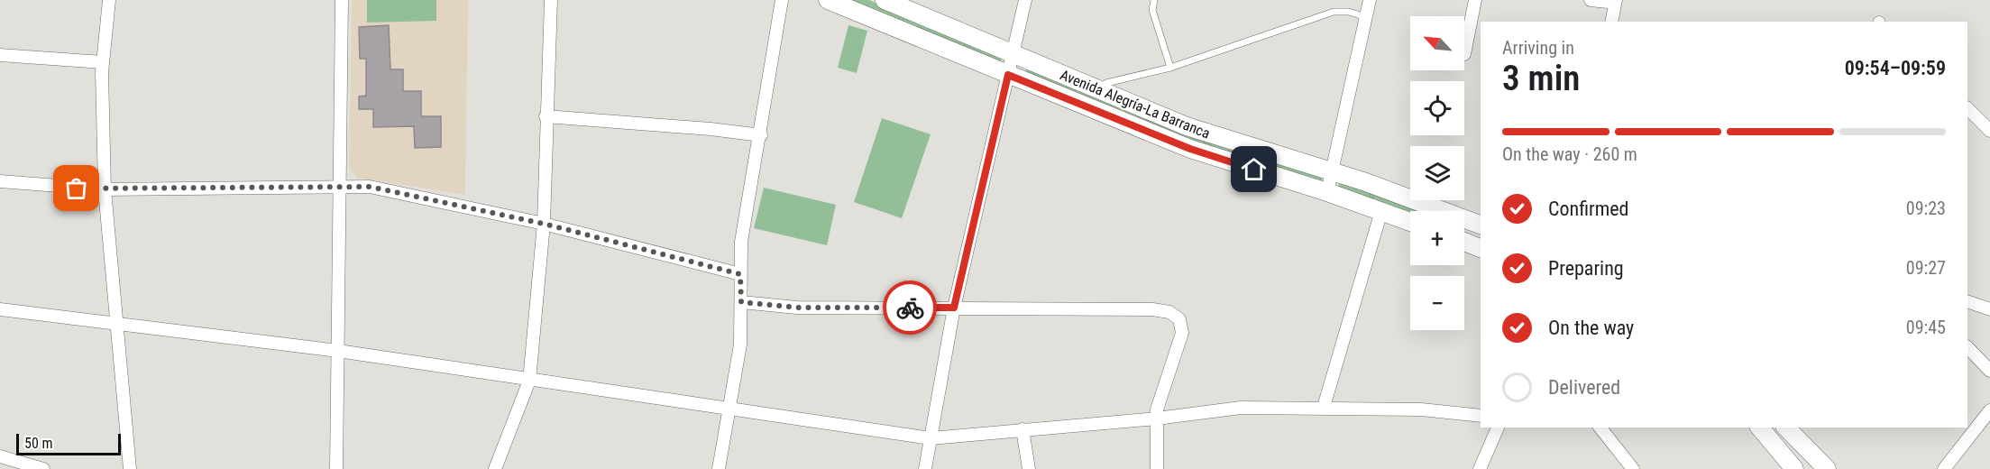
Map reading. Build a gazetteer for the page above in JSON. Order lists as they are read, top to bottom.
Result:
{
  "streets": {
    "main road": ["Avenida Alegría-La Barranca"]
  },
  "scale_bar": "50 m",
  "north": "top left",
  "page": {
    "map_buttons": ["+", "−"],
    "heading": ["3 min", "Arriving in", "09:54–09:59"],
    "bar": "On the way · 260 m",
    "list": [
      ["Confirmed", "09:23"],
      ["Preparing", "09:27"],
      ["On the way", "09:45"],
      "Delivered"
    ],
    "scale": "50 m"
  }
}
